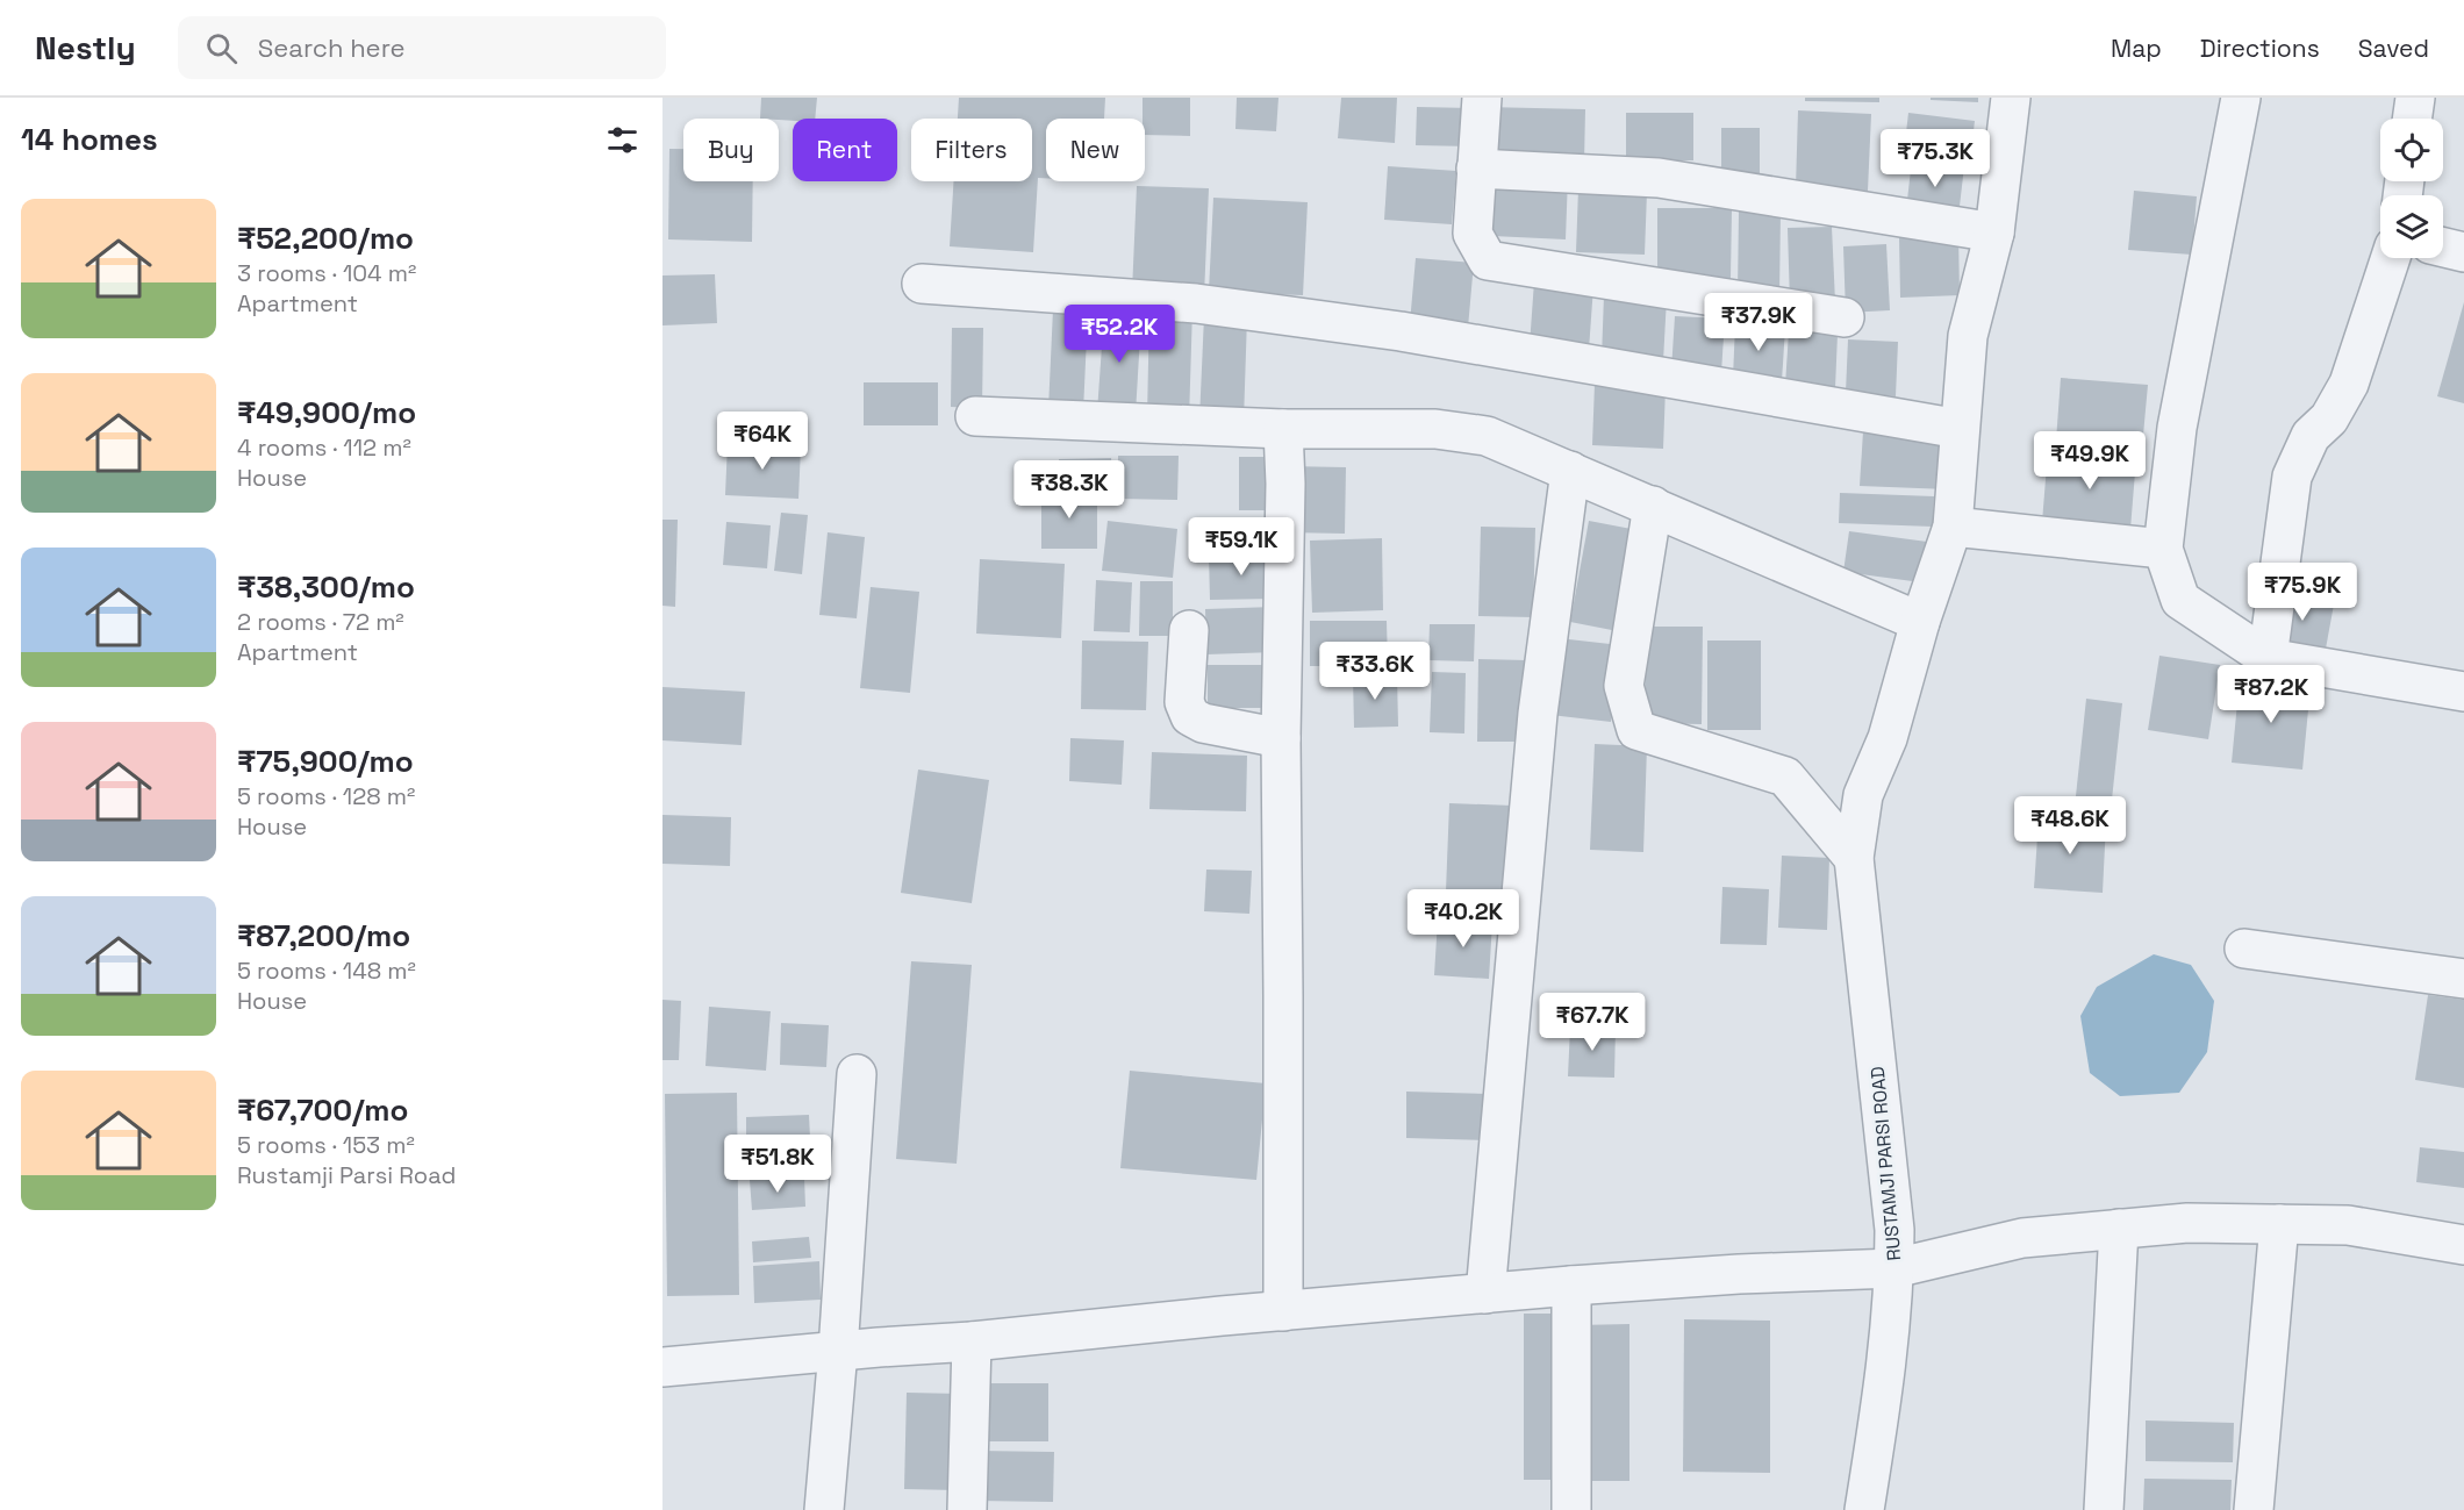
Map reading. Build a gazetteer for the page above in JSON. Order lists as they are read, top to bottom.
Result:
{
  "streets": {
    "street": ["RUSTAMJI PARSI ROAD"]
  },
  "page": {
    "header": "Nestly",
    "search": "Search here",
    "nav": ["Map", "Directions", "Saved"],
    "heading": "14 homes",
    "chip": [
      "Buy",
      "Rent",
      "Filters",
      "New"
    ],
    "price": [
      "₹75.3K",
      "₹37.9K",
      "₹52.2K",
      "₹64K",
      "₹49.9K",
      "₹38.3K",
      "₹59.1K",
      "₹75.9K",
      "₹33.6K",
      "₹87.2K",
      "₹48.6K",
      "₹40.2K",
      "₹67.7K",
      "₹51.8K"
    ],
    "list": [
      {
        "name": "₹52,200/mo",
        "note": "3 rooms · 104 m² · Apartment"
      },
      {
        "name": "₹49,900/mo",
        "note": "4 rooms · 112 m² · House"
      },
      {
        "name": "₹38,300/mo",
        "note": "2 rooms · 72 m² · Apartment"
      },
      {
        "name": "₹75,900/mo",
        "note": "5 rooms · 128 m² · House"
      },
      {
        "name": "₹87,200/mo",
        "note": "5 rooms · 148 m² · House"
      },
      {
        "name": "₹67,700/mo",
        "note": "5 rooms · 153 m² · Rustamji Parsi Road"
      }
    ]
  }
}
